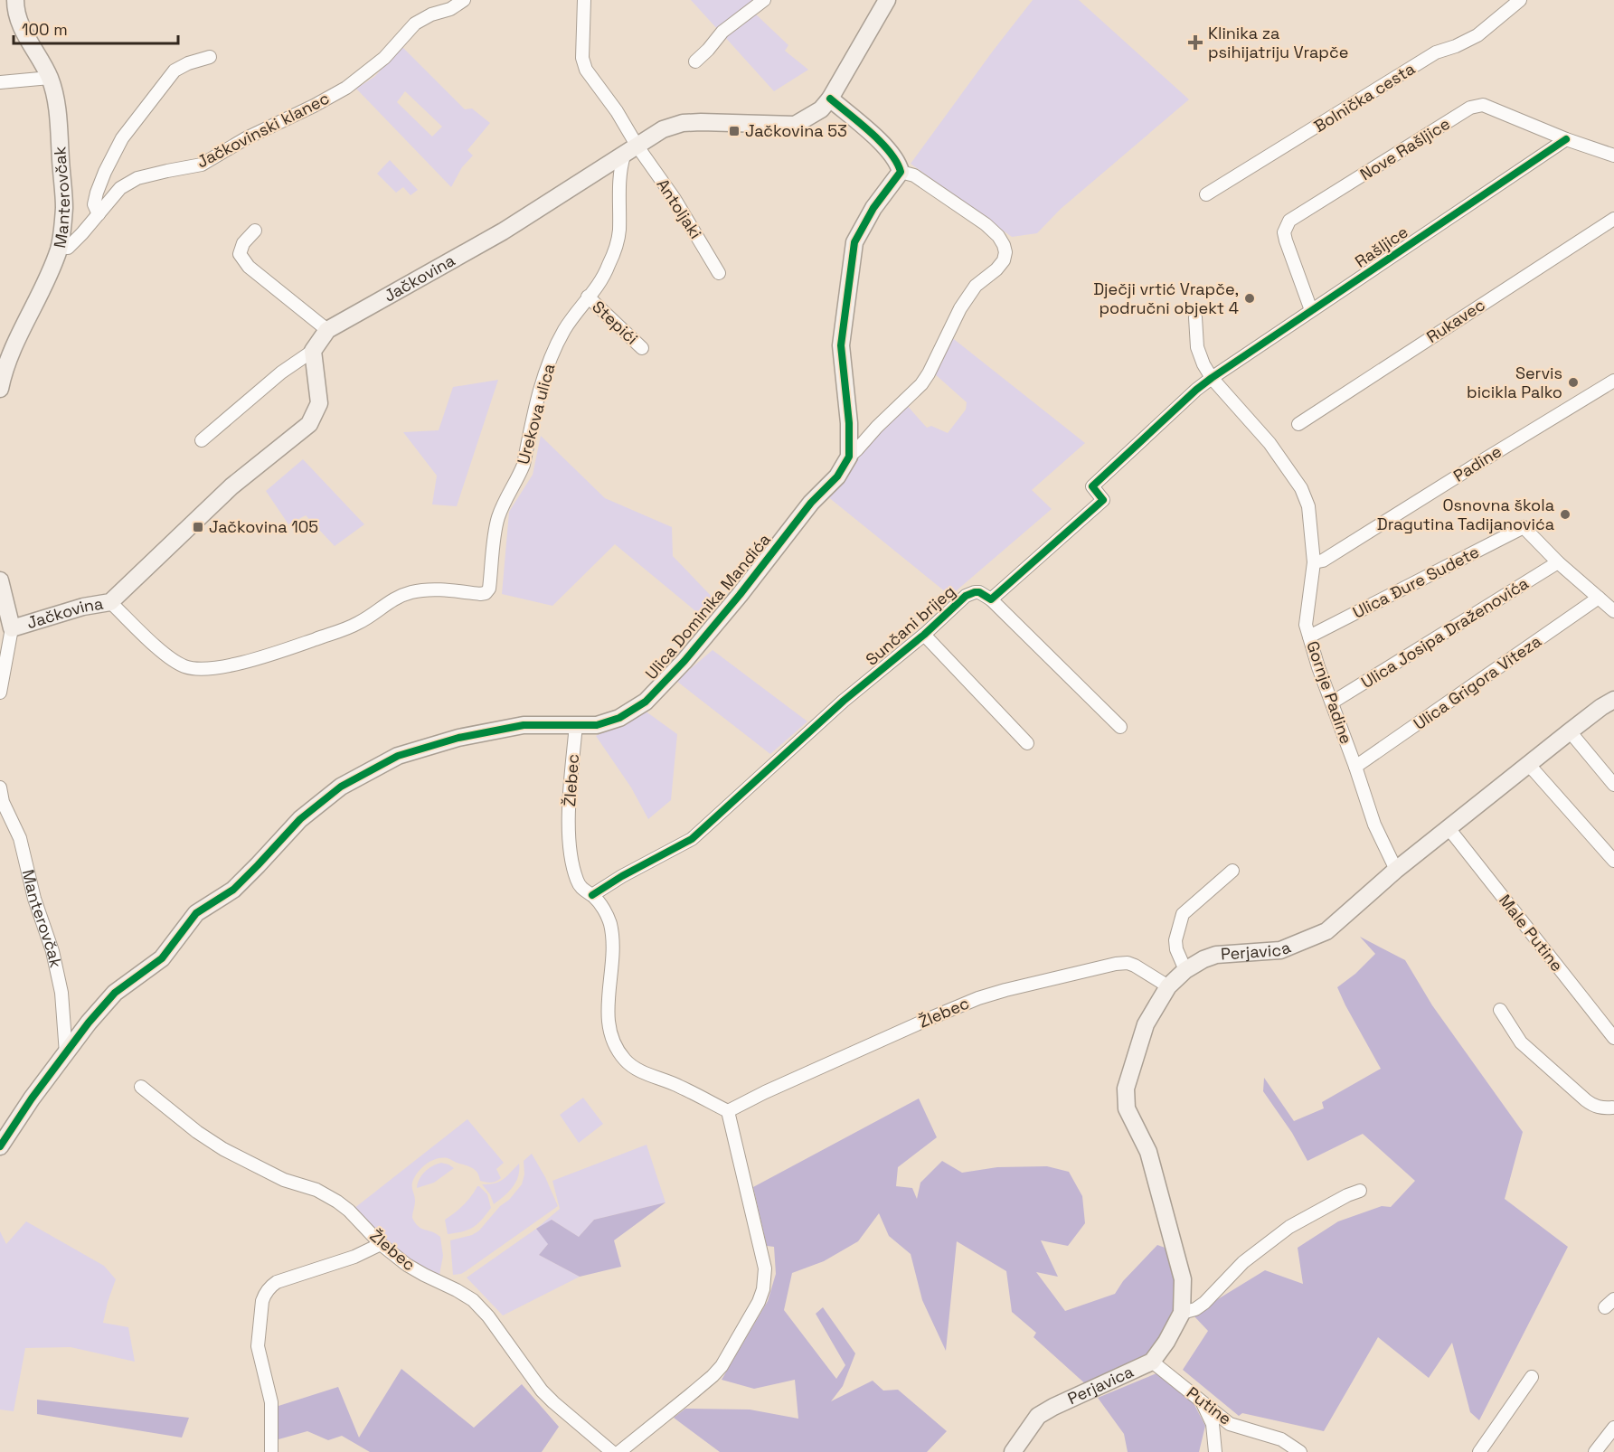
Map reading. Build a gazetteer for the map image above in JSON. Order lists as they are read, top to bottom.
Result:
{
  "streets": {
    "street": [
      "Bolnička cesta",
      "Jačkovinski klanec",
      "Nove Rašljice",
      "Manterovčak",
      "Antoljaki",
      "Rašljice",
      "Jačkovina",
      "Rukavec",
      "Stepići",
      "Urekova ulica",
      "Padine",
      "Ulica Đure Sudete",
      "Ulica Dominika Mandića",
      "Sunčani brijeg",
      "Ulica Josipa Draženovića",
      "Ulica Grigora Viteza",
      "Gornje Padine",
      "Žlebec",
      "Male Putine",
      "Perjavica",
      "Putine"
    ]
  },
  "crossings": [
    ["Jačkovinski klanec", "Manterovčak"],
    ["Nove Rašljice", "Rašljice"],
    ["Manterovčak", "Ulica Dominika Mandića"],
    ["Antoljaki", "Jačkovina"],
    ["Antoljaki", "Urekova ulica"],
    ["Rašljice", "Gornje Padine"],
    ["Jačkovina", "Urekova ulica"],
    ["Stepići", "Urekova ulica"],
    ["Padine", "Gornje Padine"],
    ["Ulica Đure Sudete", "Ulica Josipa Draženovića"],
    ["Ulica Đure Sudete", "Gornje Padine"],
    ["Ulica Dominika Mandića", "Žlebec"],
    ["Sunčani brijeg", "Žlebec"],
    ["Ulica Josipa Draženovića", "Gornje Padine"],
    ["Ulica Grigora Viteza", "Gornje Padine"],
    ["Gornje Padine", "Perjavica"],
    ["Žlebec", "Perjavica"],
    ["Male Putine", "Perjavica"],
    ["Perjavica", "Putine"]
  ],
  "places": {
    "health": ["Klinika za psihijatriju Vrapče"],
    "transit": ["Jačkovina 53", "Jačkovina 105"],
    "other": ["Dječji vrtić Vrapče, područni objekt 4", "Servis bicikla Palko", "Osnovna škola Dragutina Tadijanovića"]
  },
  "scale_bar": "100 m"
}
